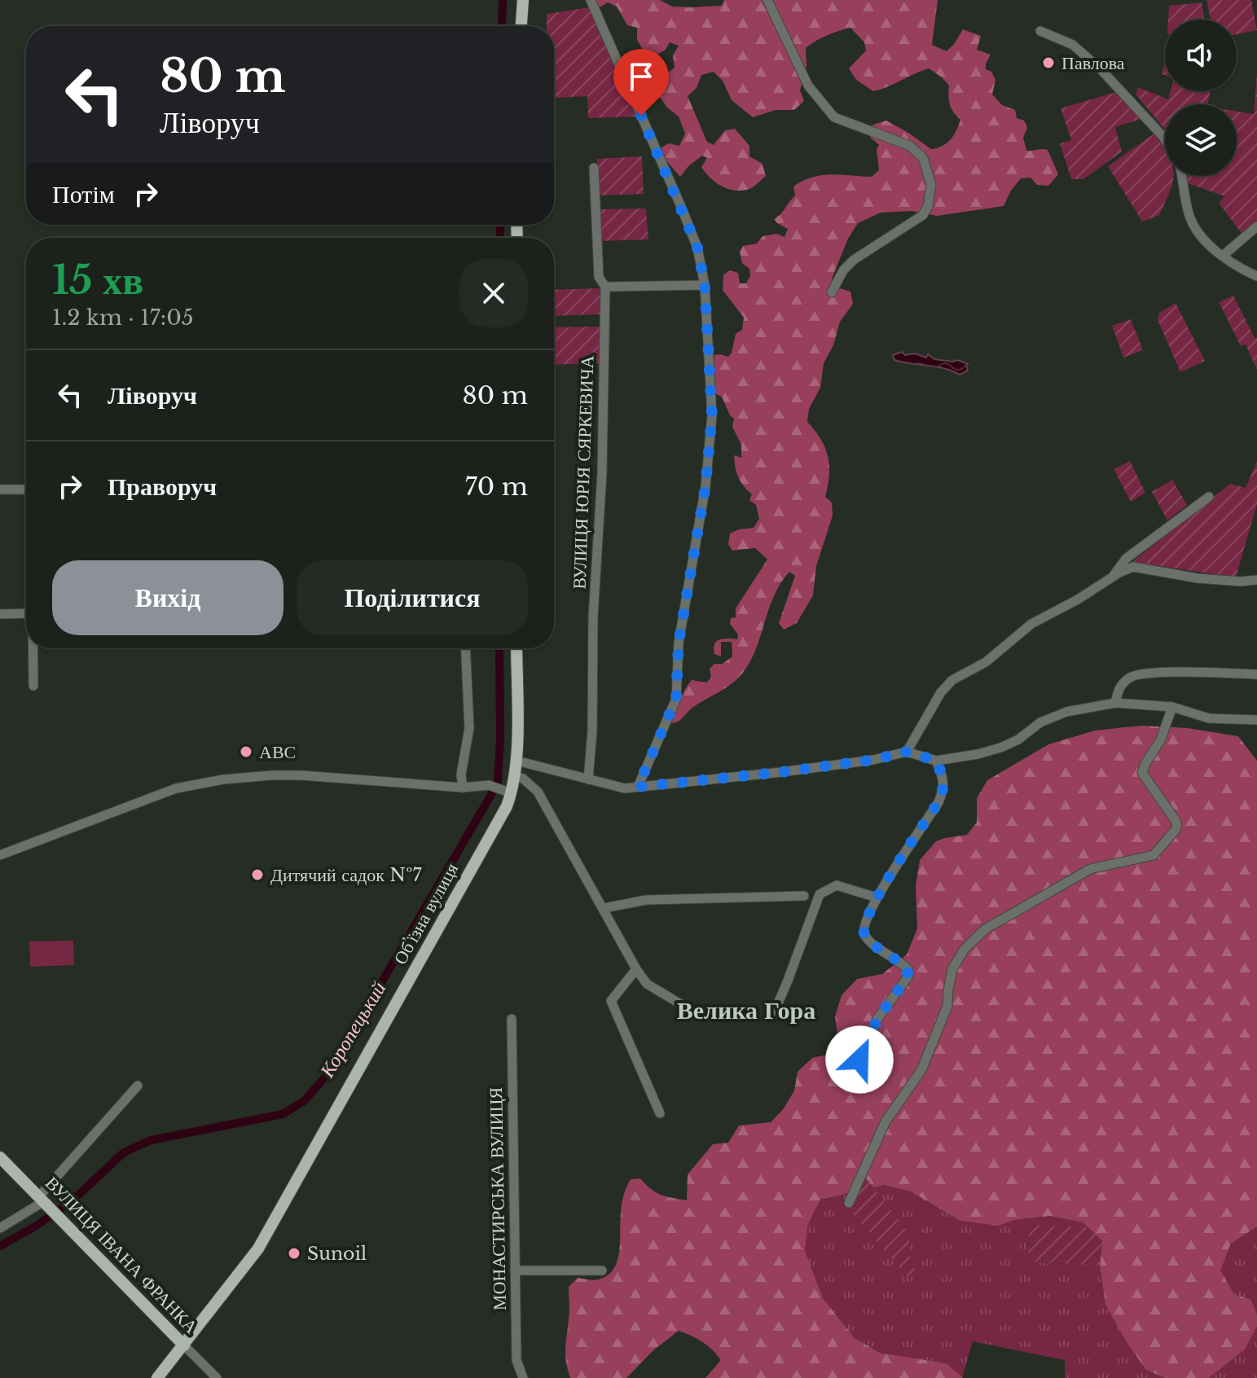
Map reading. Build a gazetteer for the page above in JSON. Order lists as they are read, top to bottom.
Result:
{
  "streets": {
    "main road": ["Обʼїзна вулиця", "ВУЛИЦЯ ІВАНА ФРАНКА"],
    "street": ["ВУЛИЦЯ ЮРІЯ СЯРКЕВИЧА", "МОНАСТИРСЬКА ВУЛИЦЯ"]
  },
  "crossings": [
    ["Обʼїзна вулиця", "ВУЛИЦЯ ІВАНА ФРАНКА"]
  ],
  "districts": ["Велика Гора"],
  "water": ["Коропецький"],
  "places": [
    "Павлова",
    "АВС",
    "Дитячий садок №7",
    "Sunoil"
  ],
  "page": {
    "turn": ["80 m", "Ліворуч"],
    "then": "Потім",
    "heading": ["15 хв", "1.2 km · 17:05"],
    "list": [
      {
        "name": "Ліворуч",
        "value": "80 m"
      },
      {
        "name": "Праворуч",
        "value": "70 m"
      }
    ],
    "buttons": ["Вихід", "Поділитися"]
  }
}
